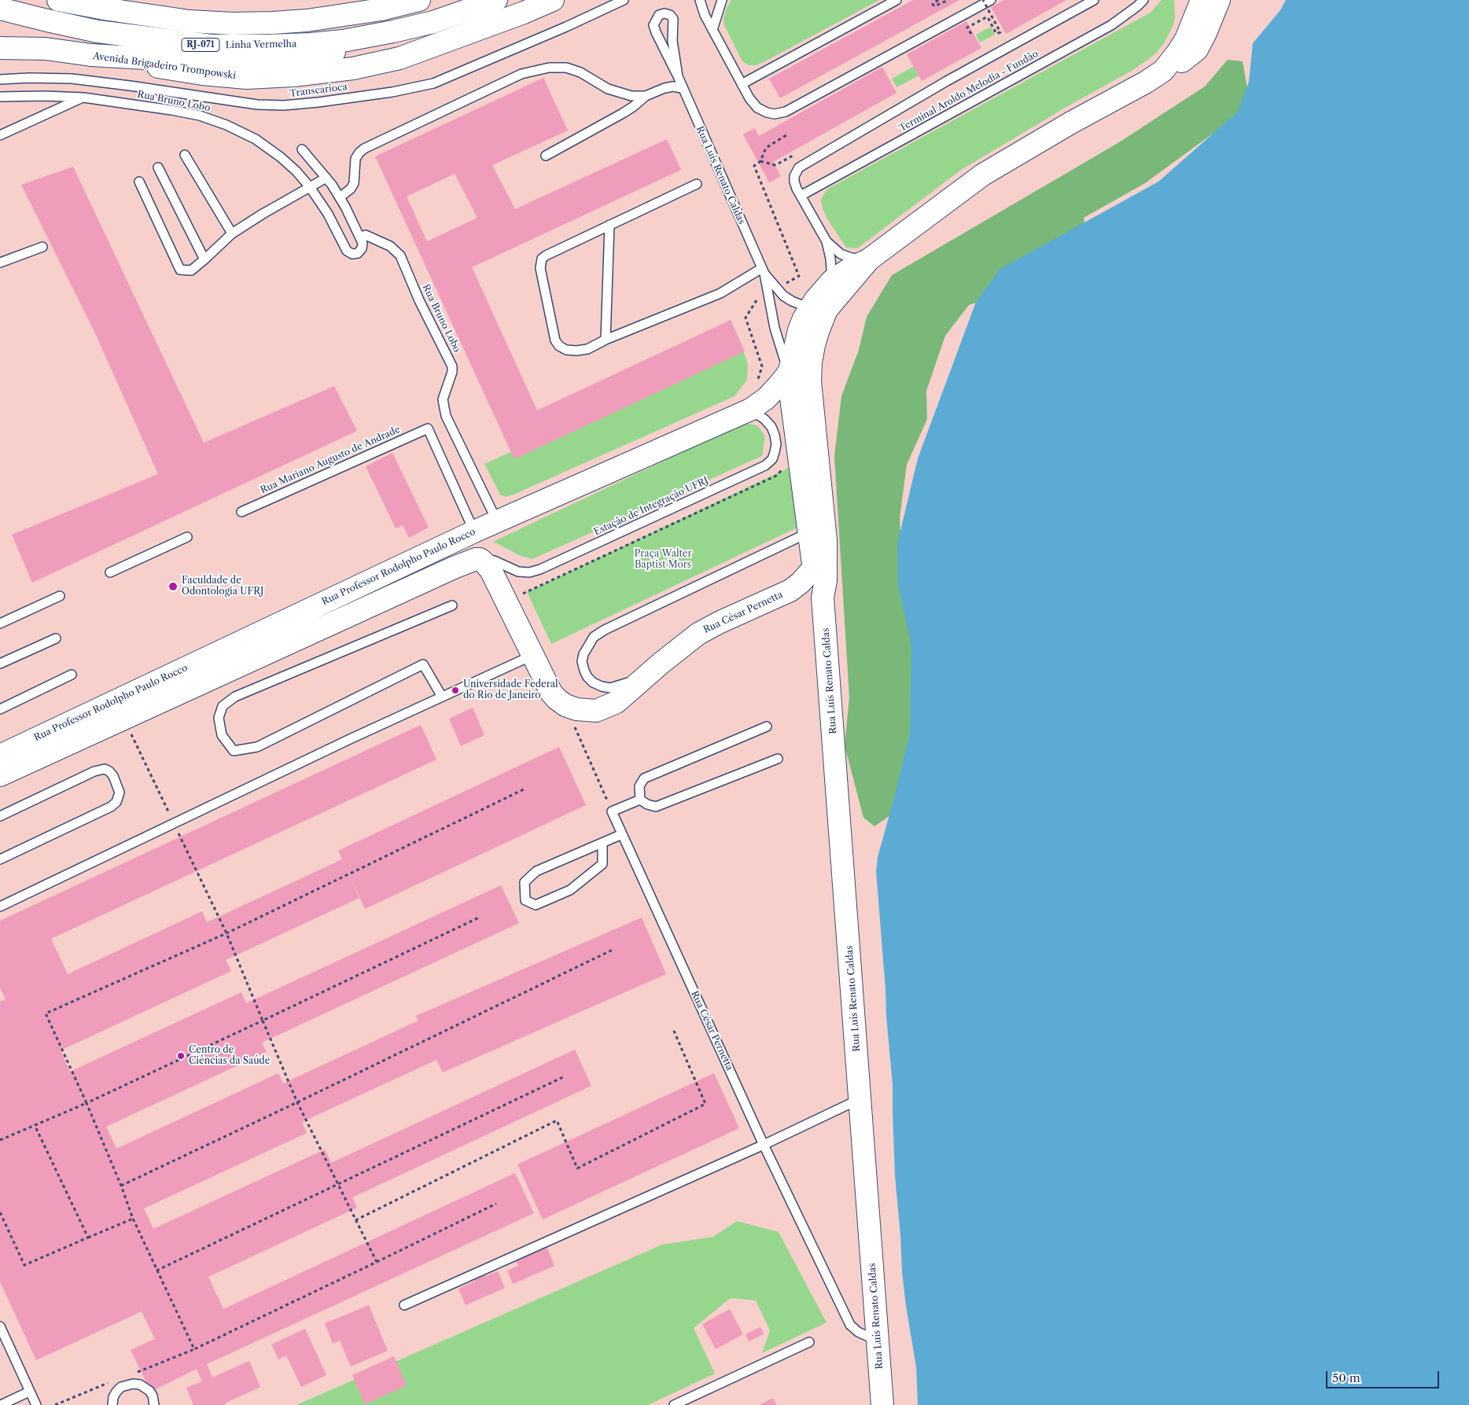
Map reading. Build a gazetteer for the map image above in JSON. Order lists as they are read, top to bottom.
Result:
{
  "streets": {
    "main road": [
      "RJ-071",
      "Linha Vermelha",
      "Avenida Brigadeiro Trompowski",
      "Rua Luís Renato Caldas",
      "Rua Professor Rodolpho Paulo Rocco",
      "Rua César Pernetta"
    ],
    "lane": [
      "Transcarioca",
      "Terminal Aroldo Melodia - Fundão",
      "Rua Bruno Lobo",
      "Rua Mariano Augusto de Andrade",
      "Estação de Integração UFRJ"
    ]
  },
  "crossings": [
    ["Terminal Aroldo Melodia - Fundão", "Rua Luís Renato Caldas"],
    ["Rua Bruno Lobo", "Rua Professor Rodolpho Paulo Rocco"],
    ["Rua Luís Renato Caldas", "Rua Professor Rodolpho Paulo Rocco"],
    ["Rua Luís Renato Caldas", "Rua César Pernetta"],
    ["Rua Mariano Augusto de Andrade", "Rua Professor Rodolpho Paulo Rocco"],
    ["Estação de Integração UFRJ", "Rua Professor Rodolpho Paulo Rocco"],
    ["Estação de Integração UFRJ", "Rua César Pernetta"],
    ["Rua Professor Rodolpho Paulo Rocco", "Rua César Pernetta"]
  ],
  "parks": ["Praça Walter Baptist Mors"],
  "places": ["Faculdade de Odontologia UFRJ", "Universidade Federal do Rio de Janeiro", "Centro de Ciências da Saúde"],
  "scale_bar": "50 m"
}
